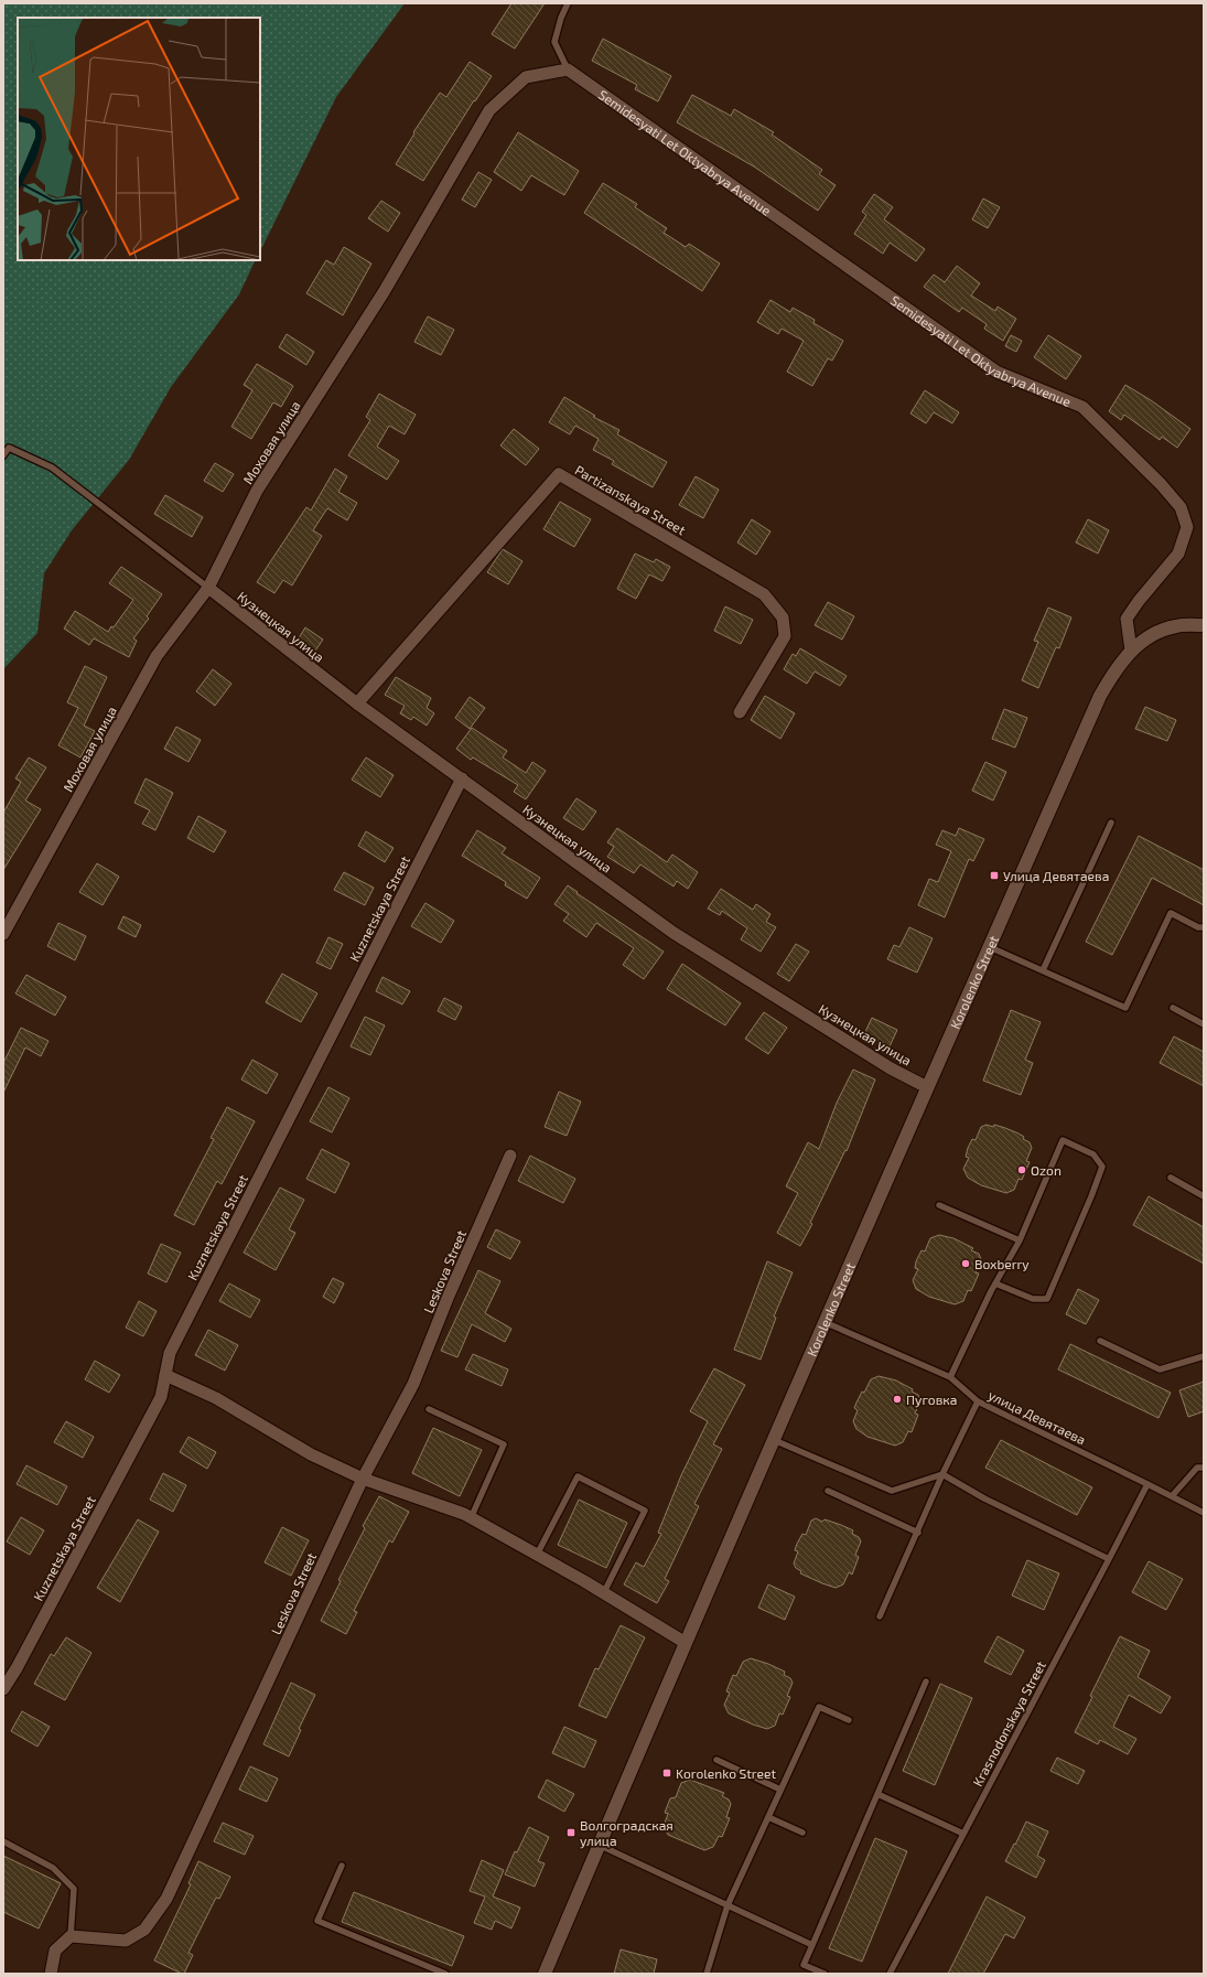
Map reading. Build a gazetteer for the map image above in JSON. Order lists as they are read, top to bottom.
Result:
{
  "streets": {
    "street": [
      "Semidesyati Let Oktyabrya Avenue",
      "Моховая улица",
      "Partizanskaya Street",
      "Кузнецкая улица",
      "Kuznetskaya Street",
      "Korolenko Street",
      "Leskova Street"
    ],
    "lane": ["улица Девятаева", "Krasnodonskaya Street"]
  },
  "crossings": [
    ["Semidesyati Let Oktyabrya Avenue", "Моховая улица"],
    ["Semidesyati Let Oktyabrya Avenue", "Korolenko Street"],
    ["Моховая улица", "Кузнецкая улица"],
    ["Partizanskaya Street", "Кузнецкая улица"],
    ["Кузнецкая улица", "Kuznetskaya Street"],
    ["Кузнецкая улица", "Korolenko Street"],
    ["Korolenko Street", "улица Девятаева"],
    ["улица Девятаева", "Krasnodonskaya Street"]
  ],
  "places": {
    "transit": ["Улица Девятаева", "Korolenko Street", "Волгоградская улица"],
    "other": ["Ozon", "Boxberry", "Пуговка"]
  }
}
